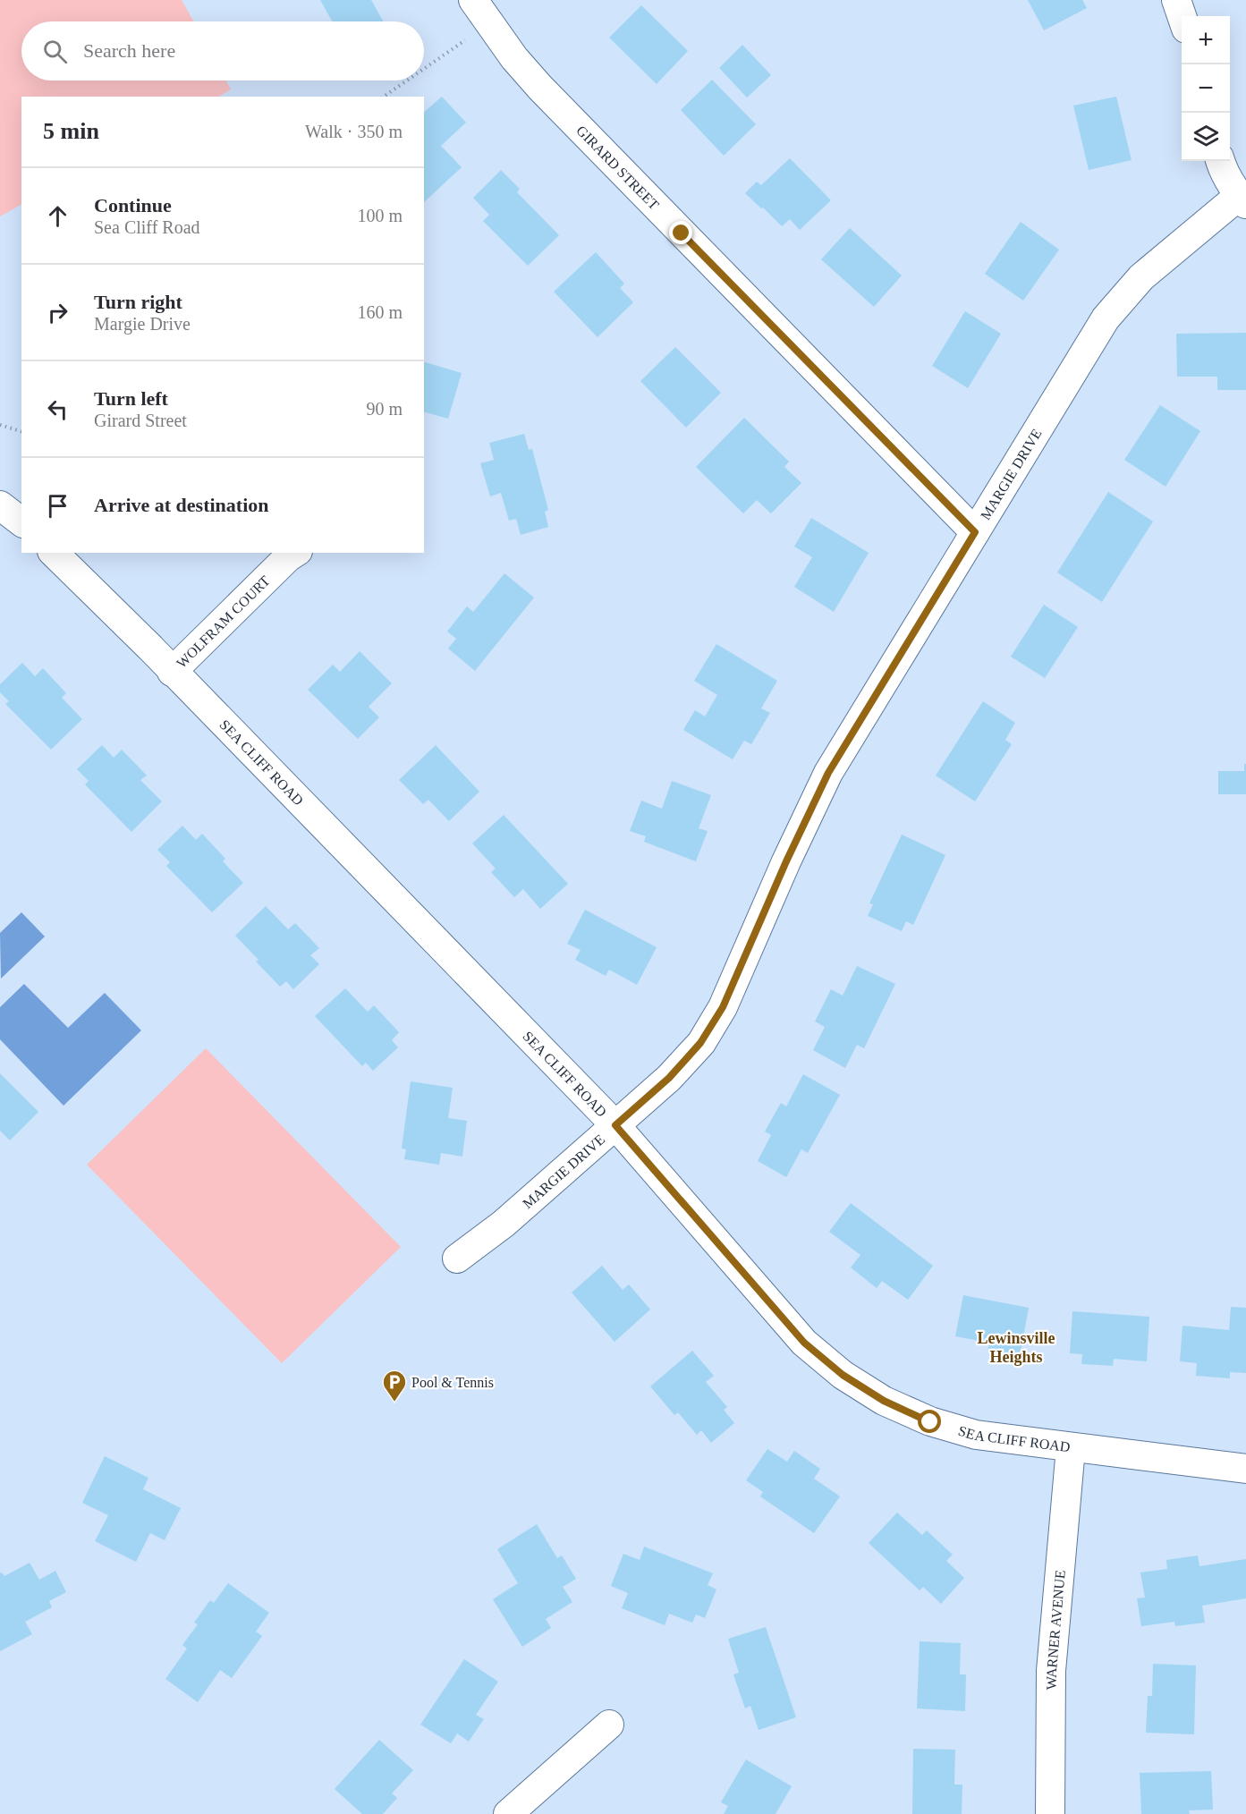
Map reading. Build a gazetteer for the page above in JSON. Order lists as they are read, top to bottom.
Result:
{
  "streets": {
    "street": [
      "GIRARD STREET",
      "MARGIE DRIVE",
      "WOLFRAM COURT",
      "SEA CLIFF ROAD",
      "WARNER AVENUE"
    ]
  },
  "crossings": [
    ["GIRARD STREET", "MARGIE DRIVE"],
    ["MARGIE DRIVE", "SEA CLIFF ROAD"],
    ["WOLFRAM COURT", "SEA CLIFF ROAD"],
    ["SEA CLIFF ROAD", "WARNER AVENUE"]
  ],
  "districts": ["Lewinsville Heights"],
  "places": {
    "parking": ["Pool & Tennis"]
  },
  "page": {
    "map_buttons": ["+", "−"],
    "search": "Search here",
    "heading": ["5 min", "Walk · 350 m"],
    "list": [
      ["Continue", "Sea Cliff Road", "100 m"],
      ["Turn right", "Margie Drive", "160 m"],
      ["Turn left", "Girard Street", "90 m"],
      "Arrive at destination"
    ]
  }
}
